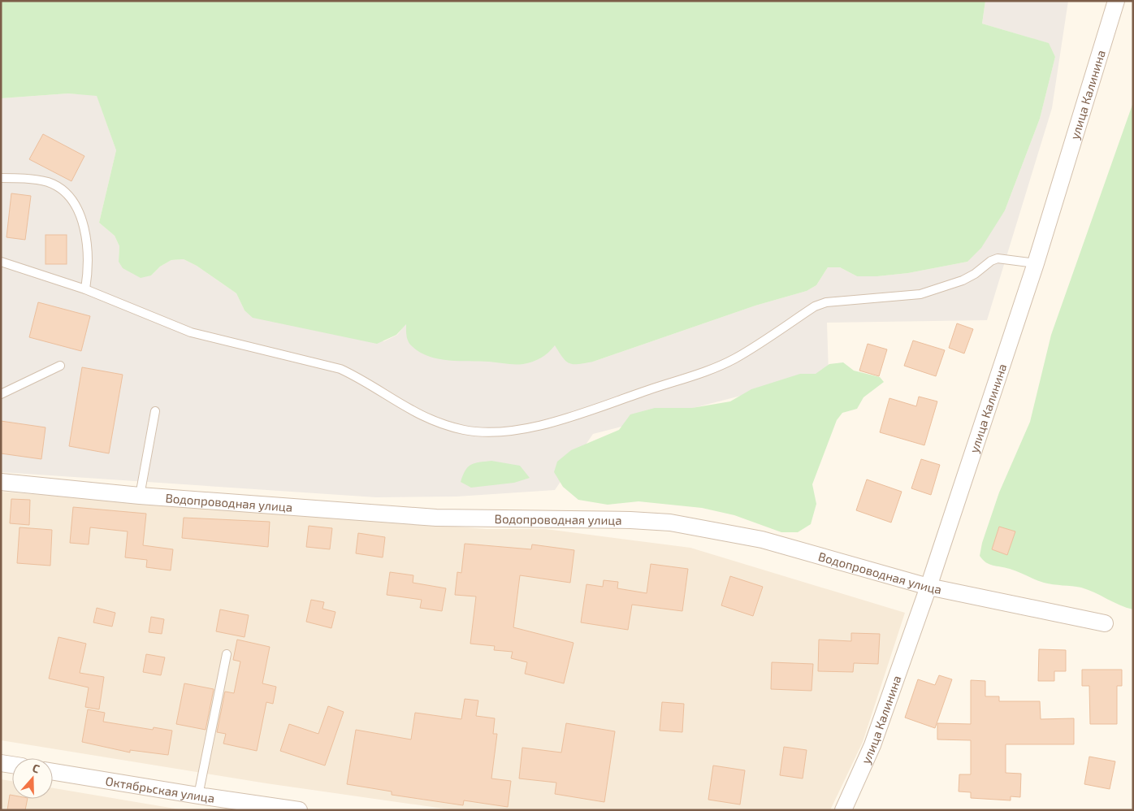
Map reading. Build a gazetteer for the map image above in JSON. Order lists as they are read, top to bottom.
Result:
{
  "streets": {
    "street": ["улица Калинина", "Водопроводная улица", "Октябрьская улица"]
  },
  "crossings": [
    ["улица Калинина", "Водопроводная улица"]
  ],
  "north": "top"
}
